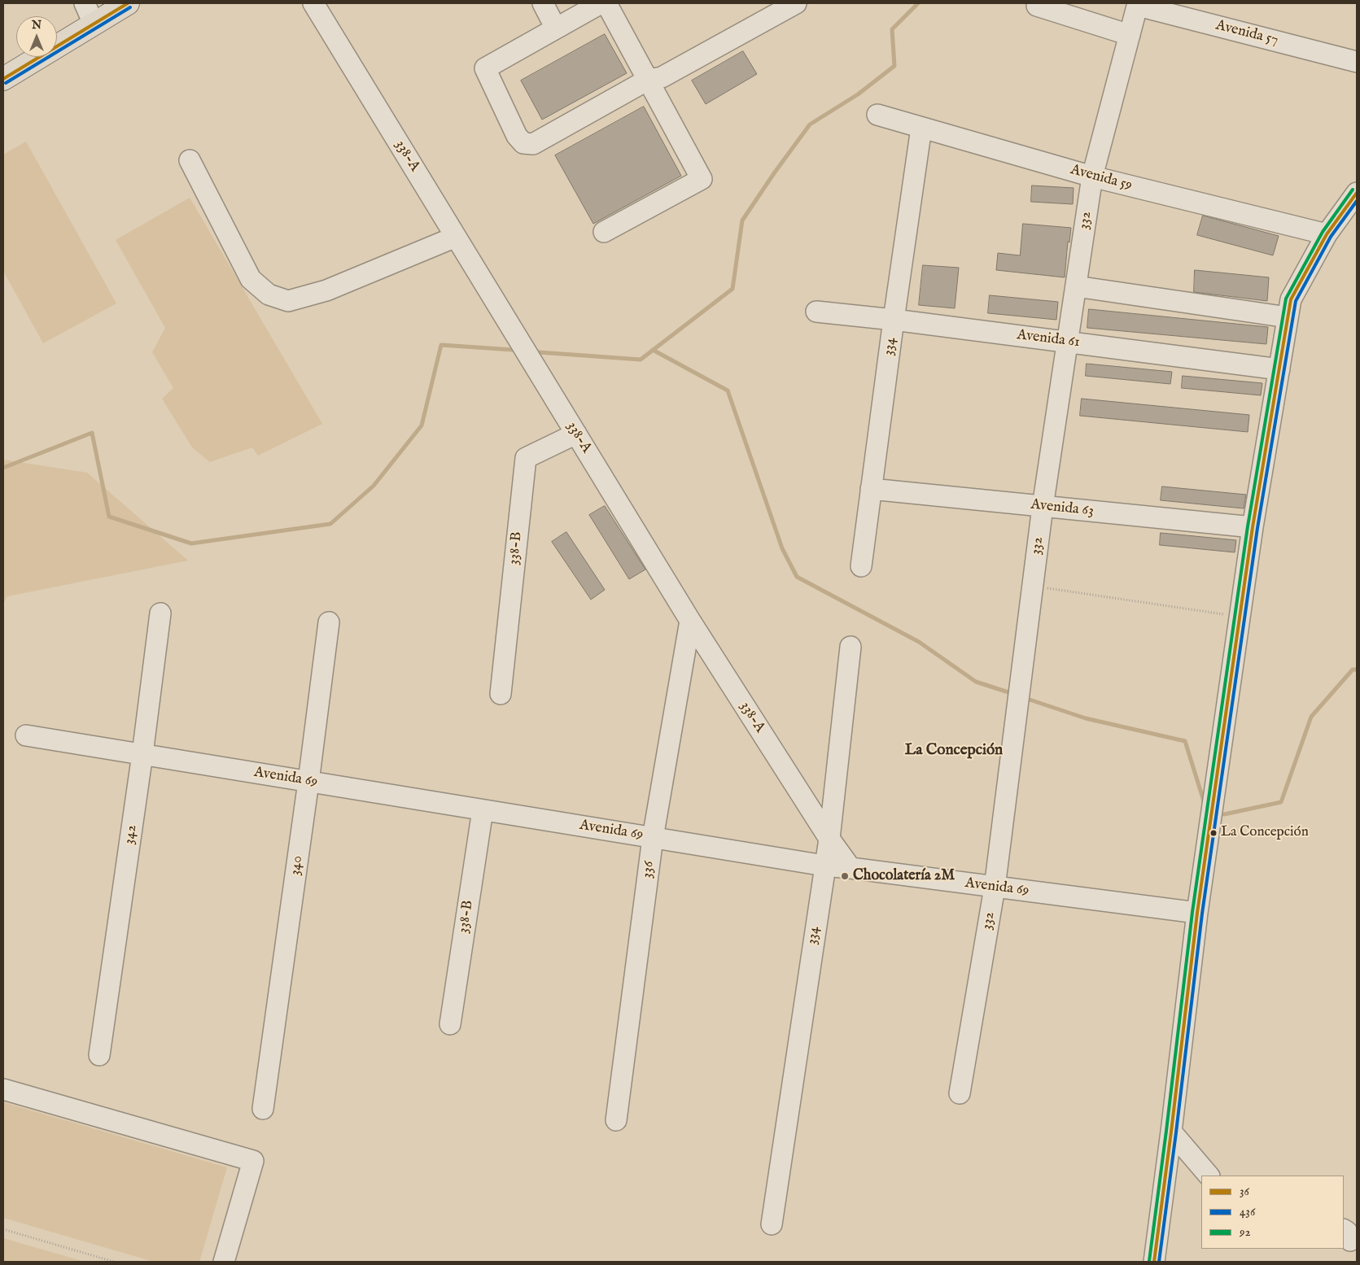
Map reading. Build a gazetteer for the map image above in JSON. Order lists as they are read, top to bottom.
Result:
{
  "streets": {
    "street": [
      "Avenida 57",
      "338-A",
      "Avenida 59",
      "332",
      "Avenida 61",
      "334",
      "Avenida 63",
      "338-B",
      "Avenida 69",
      "342",
      "340",
      "336"
    ]
  },
  "crossings": [
    ["Avenida 57", "332"],
    ["338-A", "334"],
    ["338-A", "338-B"],
    ["338-A", "Avenida 69"],
    ["338-A", "336"],
    ["Avenida 59", "332"],
    ["Avenida 59", "334"],
    ["332", "Avenida 61"],
    ["332", "Avenida 63"],
    ["332", "Avenida 69"],
    ["Avenida 61", "334"],
    ["334", "Avenida 63"],
    ["334", "Avenida 69"],
    ["338-B", "Avenida 69"],
    ["Avenida 69", "342"],
    ["Avenida 69", "340"],
    ["Avenida 69", "336"]
  ],
  "districts": ["La Concepción"],
  "places": ["La Concepción", "Chocolatería 2M"],
  "lines": ["transit line 36", "transit line 436", "transit line 92"],
  "legend": ["36", "436", "92"],
  "north": "top"
}
